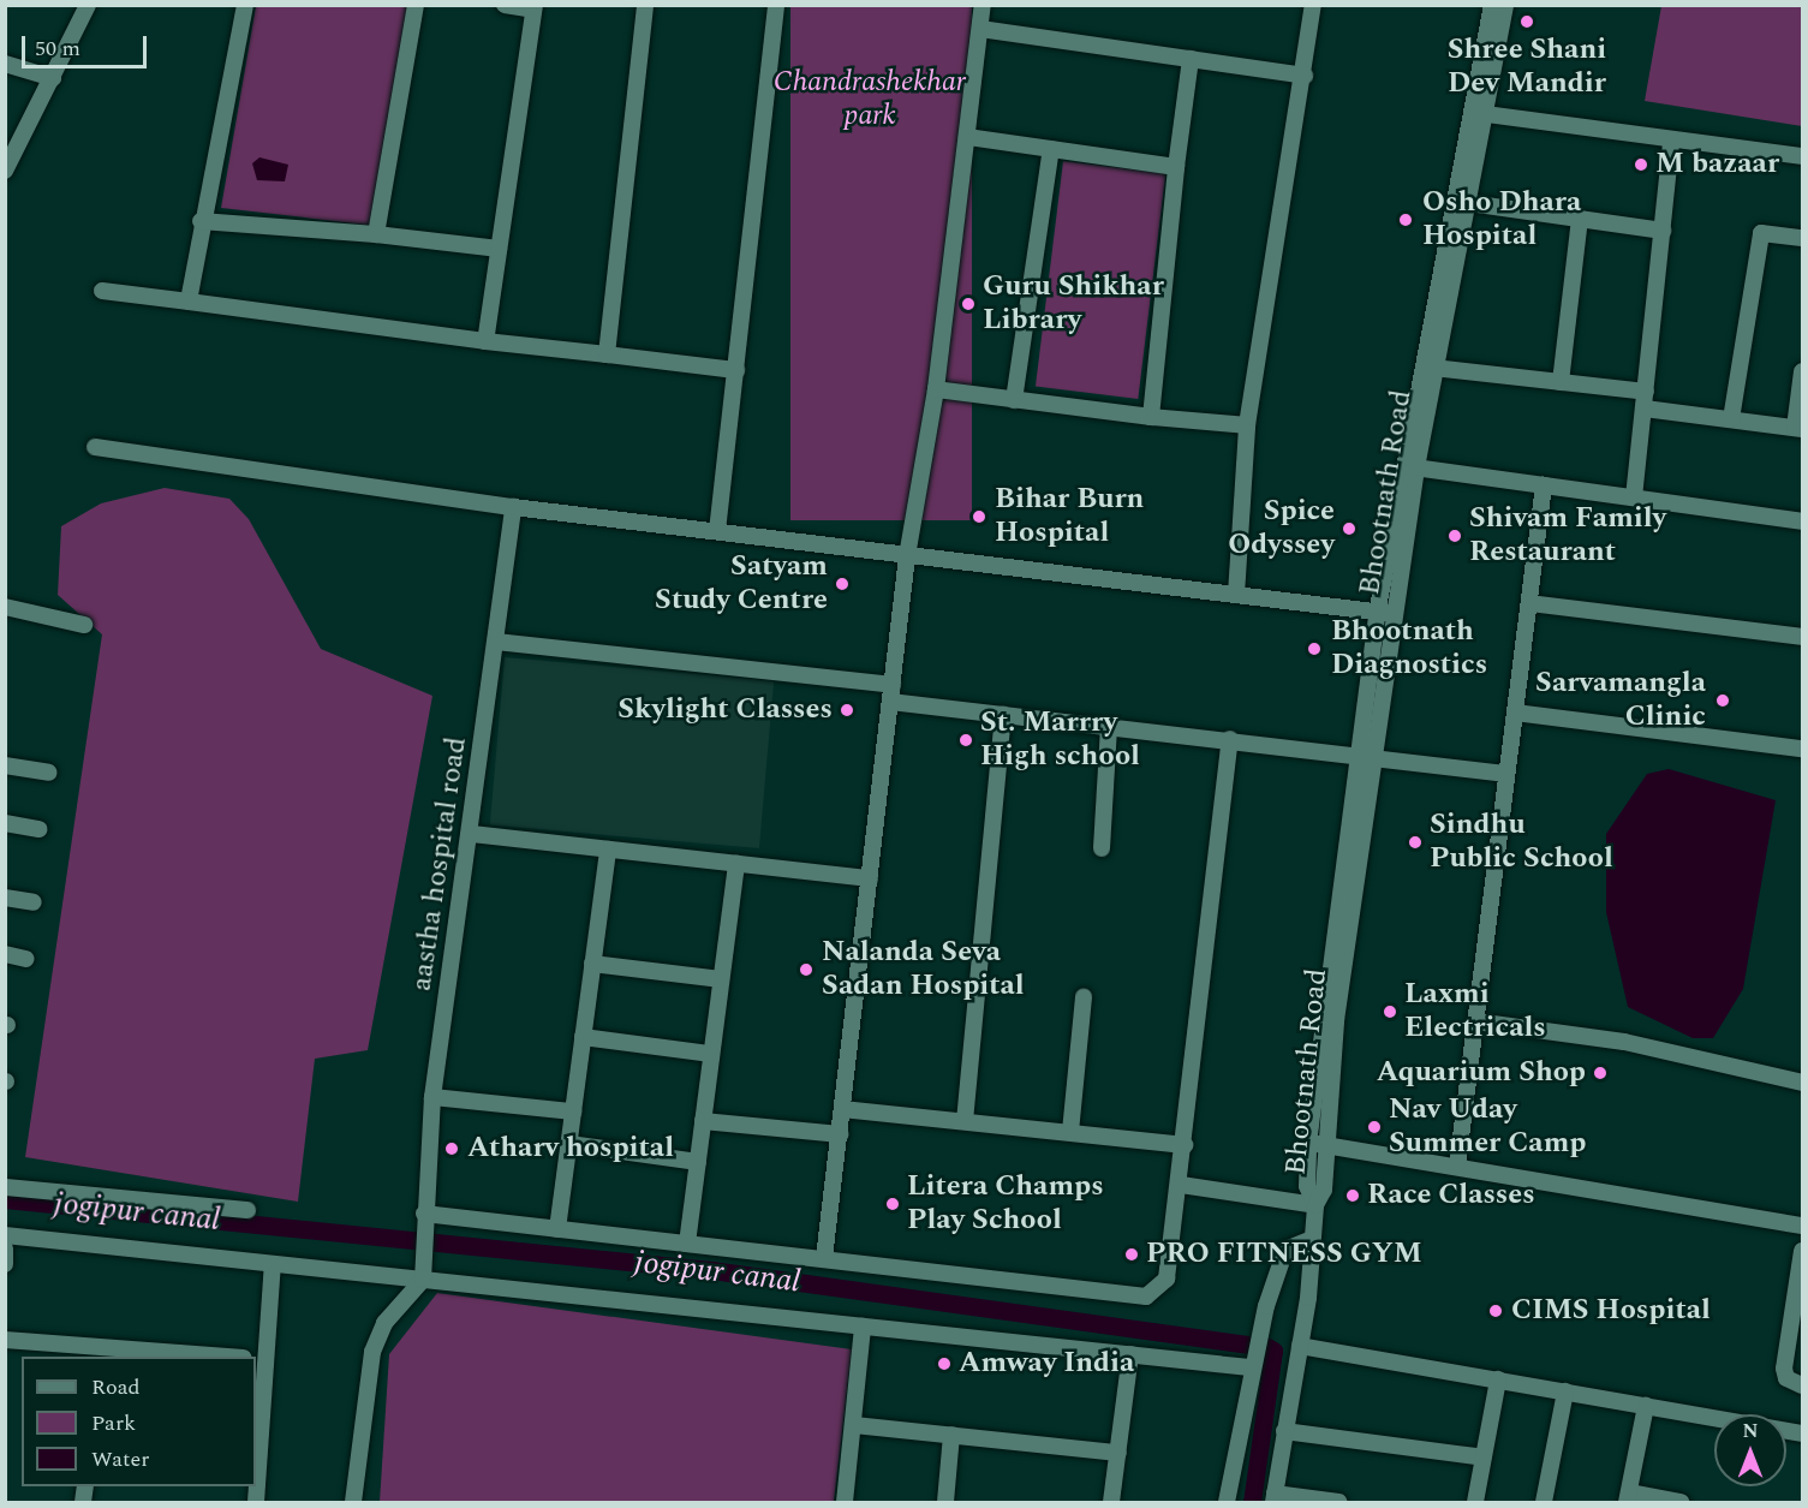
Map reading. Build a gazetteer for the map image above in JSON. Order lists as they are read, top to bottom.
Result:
{
  "streets": {
    "street": ["Bhootnath Road", "aastha hospital road"]
  },
  "water": ["jogipur canal"],
  "parks": ["Chandrashekhar park"],
  "places": [
    "Shree Shani Dev Mandir",
    "M bazaar",
    "Osho Dhara Hospital",
    "Guru Shikhar Library",
    "Bihar Burn Hospital",
    "Spice Odyssey",
    "Shivam Family Restaurant",
    "Satyam Study Centre",
    "Bhootnath Diagnostics",
    "Sarvamangla Clinic",
    "Skylight Classes",
    "St. Marrry High school",
    "Sindhu Public School",
    "Nalanda Seva Sadan Hospital",
    "Laxmi Electricals",
    "Aquarium Shop",
    "Nav Uday Summer Camp",
    "Atharv hospital",
    "Race Classes",
    "Litera Champs Play School",
    "PRO FITNESS GYM",
    "CIMS Hospital",
    "Amway India"
  ],
  "legend": ["Road", "Park", "Water"],
  "scale_bar": "50 m",
  "north": "top"
}
